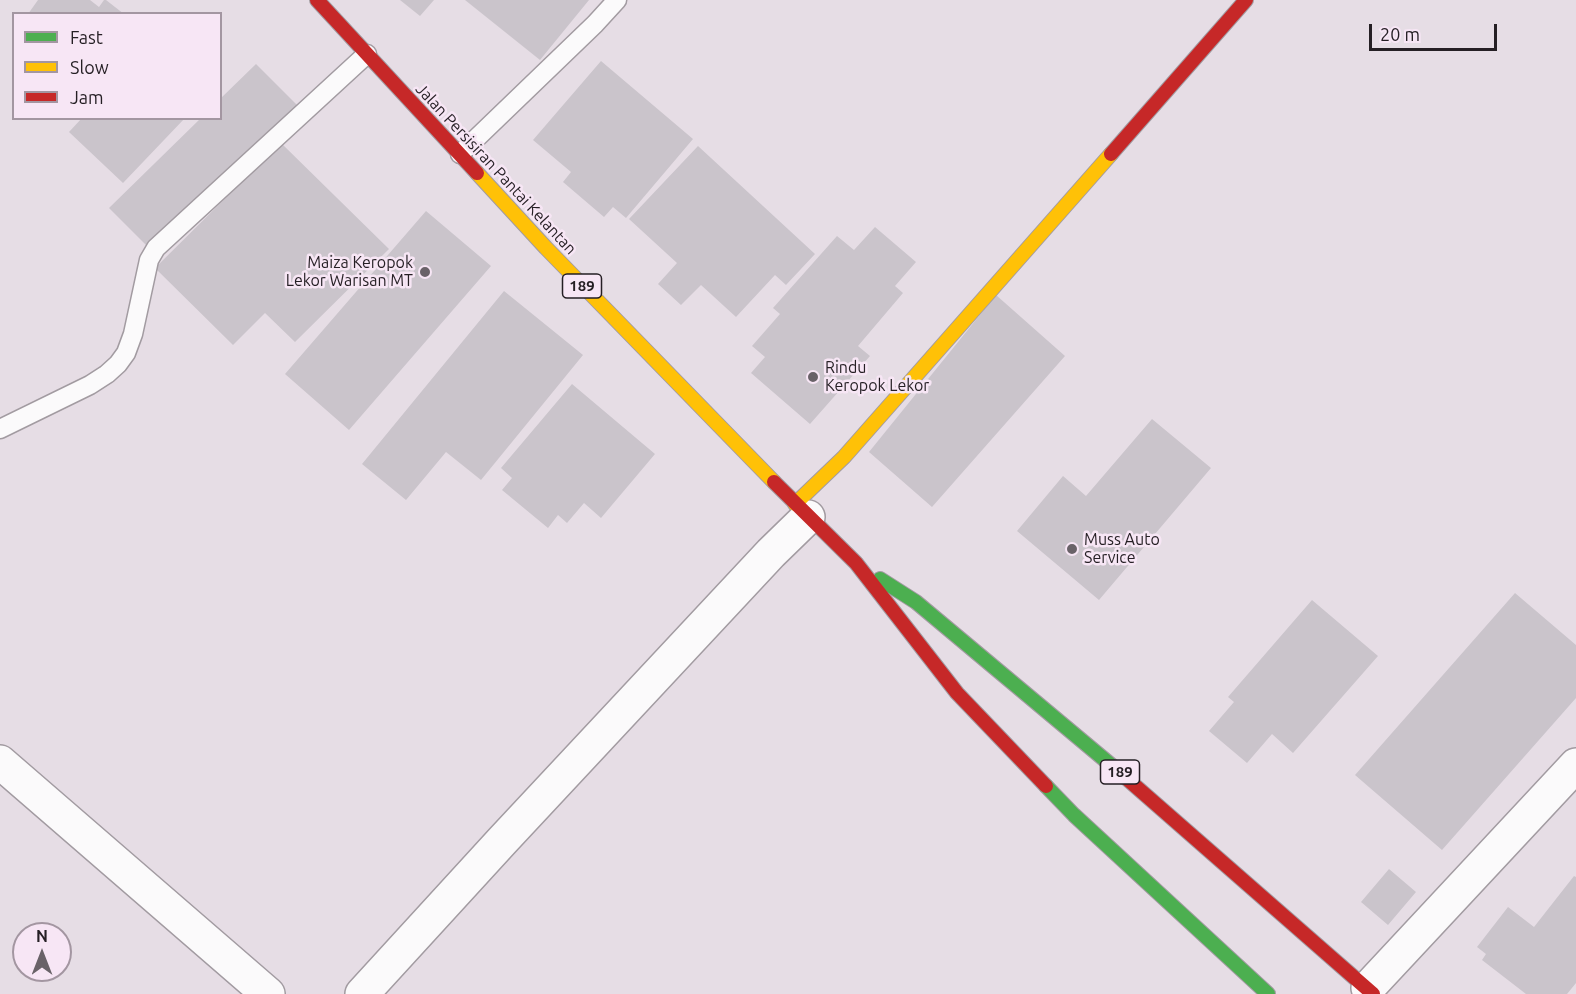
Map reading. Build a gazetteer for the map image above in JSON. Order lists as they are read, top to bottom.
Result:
{
  "streets": {
    "main road": ["Jalan Persisiran Pantai Kelantan", "189"]
  },
  "crossings": [
    ["Jalan Persisiran Pantai Kelantan", "189"]
  ],
  "places": ["Maiza Keropok Lekor Warisan MT", "Rindu Keropok Lekor", "Muss Auto Service"],
  "legend": ["Fast", "Slow", "Jam"],
  "scale_bar": "20 m",
  "north": "top"
}
